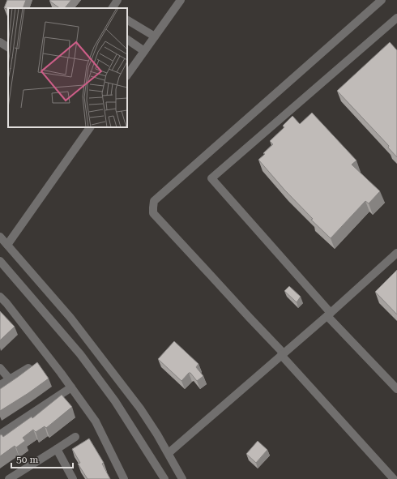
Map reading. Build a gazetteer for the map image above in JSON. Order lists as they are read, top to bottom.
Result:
{
  "scale_bar": "50 m"
}
